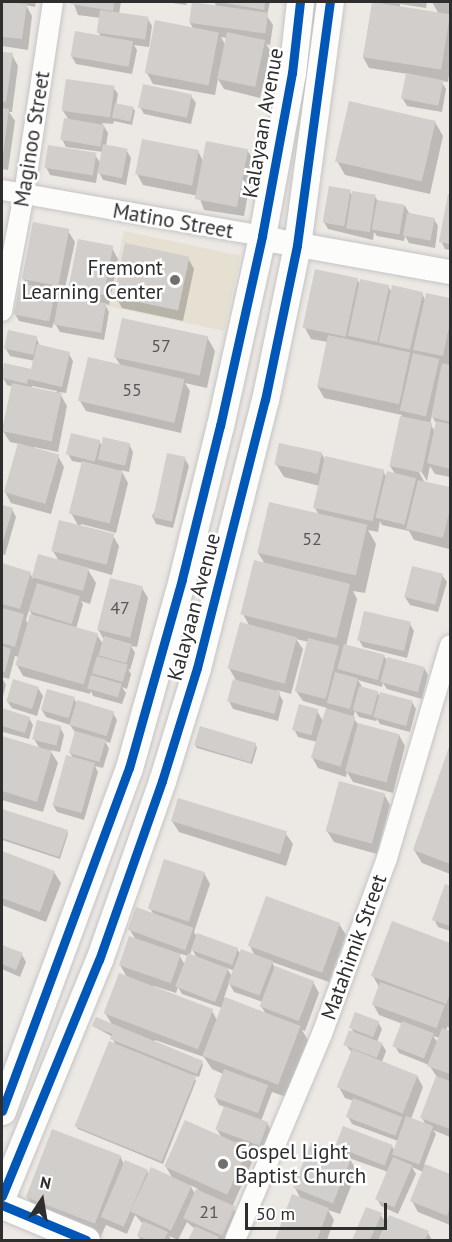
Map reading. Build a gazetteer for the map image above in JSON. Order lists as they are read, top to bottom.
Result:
{
  "streets": {
    "main road": ["Kalayaan Avenue"],
    "street": ["Maginoo Street", "Matino Street", "Matahimik Street"]
  },
  "crossings": [
    ["Kalayaan Avenue", "Matino Street"],
    ["Maginoo Street", "Matino Street"]
  ],
  "places": ["Fremont Learning Center", "Gospel Light Baptist Church"],
  "house_numbers": [
    "57",
    "55",
    "52",
    "47",
    "21"
  ],
  "scale_bar": "50 m",
  "north": "top"
}
